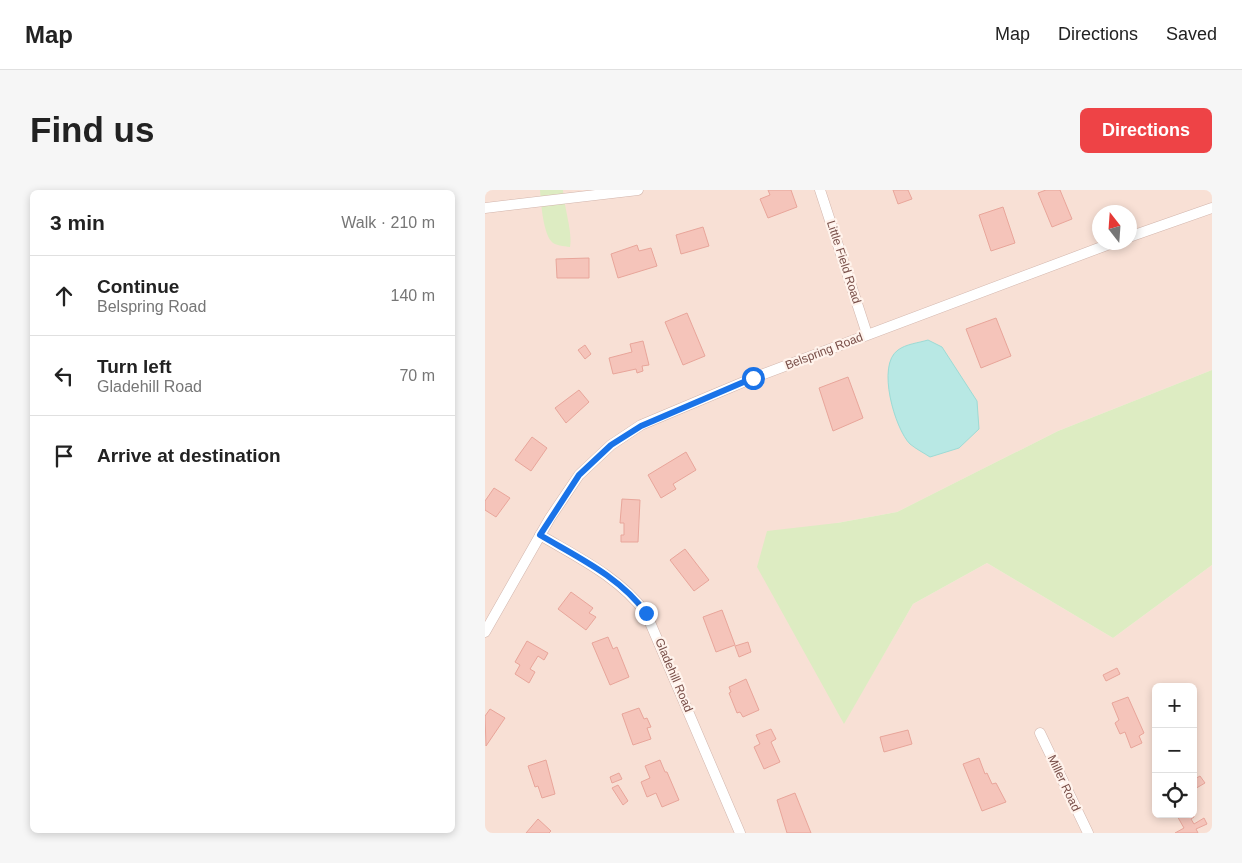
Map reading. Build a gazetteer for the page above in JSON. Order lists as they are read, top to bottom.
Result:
{
  "streets": {
    "street": [
      "Little Field Road",
      "Belspring Road",
      "Gladehill Road",
      "Miller Road"
    ]
  },
  "crossings": [
    ["Little Field Road", "Belspring Road"],
    ["Belspring Road", "Gladehill Road"]
  ],
  "north": "top",
  "page": {
    "header": "Map",
    "nav": ["Map", "Directions", "Saved"],
    "buttons": "Directions",
    "title": "Find us",
    "heading": ["3 min", "Walk · 210 m"],
    "list": [
      ["Continue", "Belspring Road", "140 m"],
      ["Turn left", "Gladehill Road", "70 m"],
      "Arrive at destination"
    ],
    "map_buttons": ["+", "−"]
  }
}
